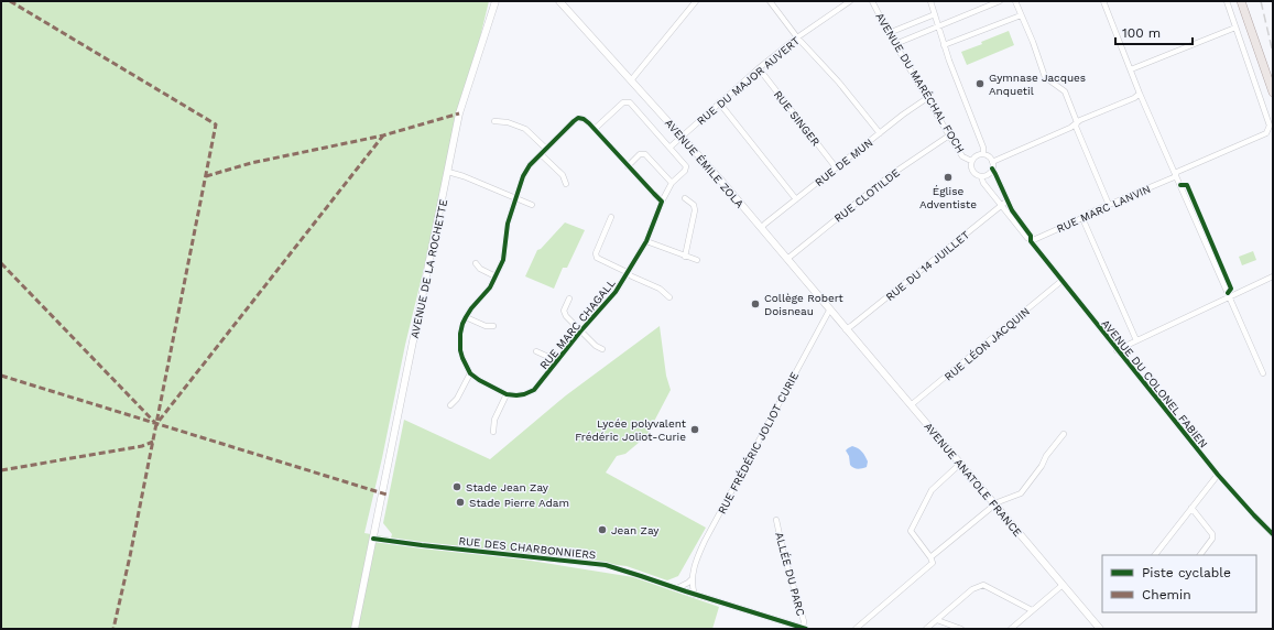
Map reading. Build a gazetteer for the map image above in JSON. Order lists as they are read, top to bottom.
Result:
{
  "streets": {
    "main road": ["AVENUE ÉMILE ZOLA", "AVENUE DE LA ROCHETTE", "AVENUE ANATOLE FRANCE"],
    "street": [
      "RUE DU MAJOR AUVERT",
      "AVENUE DU MARÉCHAL FOCH",
      "RUE SINGER",
      "RUE DE MUN",
      "RUE CLOTILDE",
      "RUE MARC LANVIN",
      "RUE DU 14 JUILLET",
      "RUE MARC CHAGALL",
      "RUE LÉON JACQUIN",
      "AVENUE DU COLONEL FABIEN",
      "RUE FRÉDÉRIC JOLIOT CURIE",
      "RUE DES CHARBONNIERS",
      "ALLÉE DU PARC"
    ]
  },
  "crossings": [
    ["RUE DU MAJOR AUVERT", "RUE SINGER"],
    ["RUE DU MAJOR AUVERT", "AVENUE ÉMILE ZOLA"],
    ["RUE DU MAJOR AUVERT", "RUE MARC CHAGALL"],
    ["AVENUE DU MARÉCHAL FOCH", "RUE DE MUN"],
    ["AVENUE DU MARÉCHAL FOCH", "RUE CLOTILDE"],
    ["RUE SINGER", "RUE DE MUN"],
    ["RUE DE MUN", "AVENUE ÉMILE ZOLA"],
    ["AVENUE ÉMILE ZOLA", "RUE CLOTILDE"],
    ["AVENUE ÉMILE ZOLA", "RUE DU 14 JUILLET"],
    ["AVENUE ÉMILE ZOLA", "RUE FRÉDÉRIC JOLIOT CURIE"],
    ["AVENUE ÉMILE ZOLA", "AVENUE ANATOLE FRANCE"],
    ["RUE MARC LANVIN", "AVENUE DU COLONEL FABIEN"],
    ["RUE DU 14 JUILLET", "AVENUE DU COLONEL FABIEN"],
    ["RUE DU 14 JUILLET", "AVENUE ANATOLE FRANCE"],
    ["AVENUE DE LA ROCHETTE", "RUE DES CHARBONNIERS"],
    ["RUE LÉON JACQUIN", "AVENUE DU COLONEL FABIEN"],
    ["RUE LÉON JACQUIN", "AVENUE ANATOLE FRANCE"],
    ["RUE FRÉDÉRIC JOLIOT CURIE", "RUE DES CHARBONNIERS"],
    ["RUE DES CHARBONNIERS", "ALLÉE DU PARC"]
  ],
  "places": [
    "Gymnase Jacques Anquetil",
    "Église Adventiste",
    "Collège Robert Doisneau",
    "Lycée polyvalent Frédéric Joliot-Curie",
    "Stade Jean Zay",
    "Stade Pierre Adam",
    "Jean Zay"
  ],
  "legend": ["Piste cyclable", "Chemin"],
  "scale_bar": "100 m"
}
